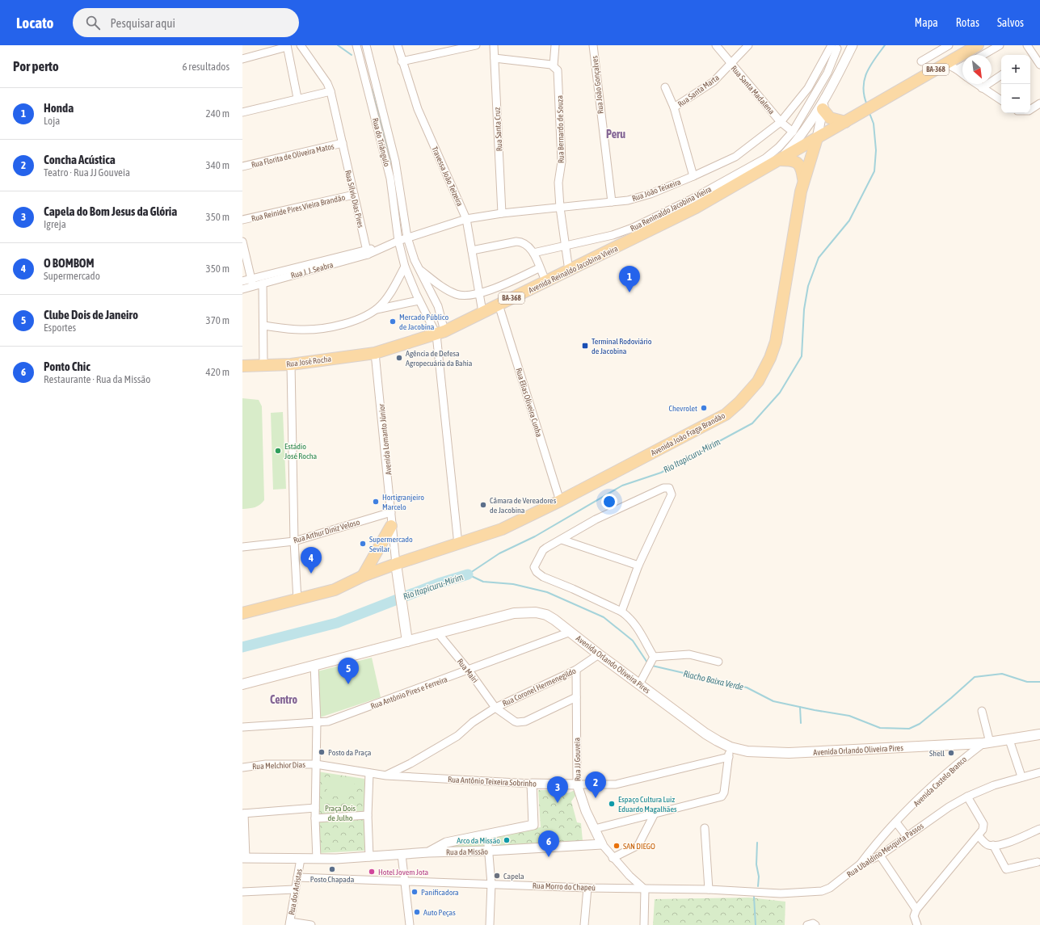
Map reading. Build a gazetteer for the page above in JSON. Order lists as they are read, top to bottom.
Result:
{
  "streets": {
    "main road": [
      "BA-368",
      "Avenida Reinaldo Jacobina Vieira",
      "Rua José Rocha",
      "Avenida João Fraga Brandão",
      "Avenida Orlando Oliveira Pires",
      "Avenida Castelo Branco"
    ],
    "street": [
      "Rua João Gonçalves",
      "Rua Santa Madalena",
      "Rua Santa Marta",
      "Rua Santa Cruz",
      "Rua Bernardo de Souza",
      "Rua do Triângulo",
      "Rua Florita de Oliveira Matos",
      "Travessa João Teizeira",
      "Rua João Teixeira",
      "Rua Silvio Dias Pires",
      "Rua Reinide Pires Vieira Brandão",
      "Rua Reninaldo Jacobina Vieira",
      "Rua J. J. Seabra",
      "Rua Elias Oliveira Cunha",
      "Avenida Lomanto Júnior",
      "Rua Arthur Diniz Veloso",
      "Rua Mairi",
      "Rua Coronel Hermenegildo",
      "Rua Antônio Pires e Ferreira",
      "Rua JJ Gouveia",
      "Rua Melchior Dias",
      "Rua Antônio Teixeira Sobrinho",
      "Rua Ubaldino Mesquita Passos",
      "Rua da Missão",
      "Rua Morro do Chapeú",
      "Rua dos Artistas"
    ]
  },
  "crossings": [
    ["BA-368", "Rua Reninaldo Jacobina Vieira"],
    ["BA-368", "Avenida Reinaldo Jacobina Vieira"],
    ["BA-368", "Avenida João Fraga Brandão"],
    ["Rua João Gonçalves", "Rua João Teixeira"],
    ["Rua Santa Madalena", "Rua Santa Marta"],
    ["Rua Santa Madalena", "Rua João Teixeira"],
    ["Rua Santa Cruz", "Rua João Teixeira"],
    ["Rua Bernardo de Souza", "Rua João Teixeira"],
    ["Rua Bernardo de Souza", "Rua Reninaldo Jacobina Vieira"],
    ["Rua Bernardo de Souza", "Avenida Reinaldo Jacobina Vieira"],
    ["Rua do Triângulo", "Rua João Teixeira"],
    ["Rua do Triângulo", "Avenida Reinaldo Jacobina Vieira"],
    ["Rua do Triângulo", "Rua J. J. Seabra"],
    ["Rua Florita de Oliveira Matos", "Rua Silvio Dias Pires"],
    ["Travessa João Teizeira", "Rua João Teixeira"],
    ["Travessa João Teizeira", "Avenida Reinaldo Jacobina Vieira"],
    ["Rua João Teixeira", "Rua J. J. Seabra"],
    ["Rua Silvio Dias Pires", "Rua Reinide Pires Vieira Brandão"],
    ["Rua Silvio Dias Pires", "Rua J. J. Seabra"],
    ["Rua Reninaldo Jacobina Vieira", "Avenida Reinaldo Jacobina Vieira"],
    ["Avenida Reinaldo Jacobina Vieira", "Rua José Rocha"],
    ["Avenida Reinaldo Jacobina Vieira", "Rua Elias Oliveira Cunha"],
    ["Avenida Reinaldo Jacobina Vieira", "Avenida Lomanto Júnior"],
    ["Rua José Rocha", "Avenida Lomanto Júnior"],
    ["Rua Elias Oliveira Cunha", "Avenida João Fraga Brandão"],
    ["Avenida João Fraga Brandão", "Avenida Lomanto Júnior"],
    ["Avenida Lomanto Júnior", "Rua Arthur Diniz Veloso"],
    ["Avenida Orlando Oliveira Pires", "Rua Mairi"],
    ["Avenida Orlando Oliveira Pires", "Rua Coronel Hermenegildo"],
    ["Avenida Orlando Oliveira Pires", "Rua Antônio Pires e Ferreira"],
    ["Avenida Orlando Oliveira Pires", "Avenida Castelo Branco"],
    ["Rua Mairi", "Rua Coronel Hermenegildo"],
    ["Rua Mairi", "Rua Antônio Pires e Ferreira"],
    ["Rua Coronel Hermenegildo", "Rua JJ Gouveia"],
    ["Rua Coronel Hermenegildo", "Rua Antônio Teixeira Sobrinho"],
    ["Rua JJ Gouveia", "Rua Antônio Teixeira Sobrinho"],
    ["Rua JJ Gouveia", "Rua da Missão"],
    ["Rua Antônio Teixeira Sobrinho", "Rua da Missão"],
    ["Avenida Castelo Branco", "Rua Ubaldino Mesquita Passos"],
    ["Rua Ubaldino Mesquita Passos", "Rua Morro do Chapeú"],
    ["Rua Morro do Chapeú", "Rua dos Artistas"]
  ],
  "districts": ["Peru", "Centro"],
  "water": ["Rio Itapicuru-Mirim", "Riacho Baixa Verde"],
  "parks": ["Praça Dois de Julho"],
  "places": {
    "other": [
      "Mercado Público de Jacobina",
      "Agência de Defesa Agropecuária da Bahia",
      "Chevrolet",
      "Estádio José Rocha",
      "Hortigranjeiro Marcelo",
      "Câmara de Vereadores de Jacobina",
      "Supermercado Sevilar",
      "Posto da Praça",
      "Shell",
      "Espaço Cultura Luiz Eduardo Magalhães",
      "Arco da Missão",
      "SAN DIEGO",
      "Posto Chapada",
      "Hotel Jovem Jota",
      "Capela",
      "Panificadora",
      "Auto Peças"
    ],
    "transit": ["Terminal Rodoviário de Jacobina"]
  },
  "north": "bottom right",
  "page": {
    "header": "Locato",
    "search": "Pesquisar aqui",
    "nav": ["Mapa", "Rotas", "Salvos"],
    "heading": ["Por perto", "6 resultados"],
    "map_buttons": ["+", "−"],
    "list": [
      {
        "mark": "1",
        "name": "Honda",
        "note": "Loja",
        "value": "240 m"
      },
      {
        "mark": "2",
        "name": "Concha Acústica",
        "note": "Teatro · Rua JJ Gouveia",
        "value": "340 m"
      },
      {
        "mark": "3",
        "name": "Capela do Bom Jesus da Glória",
        "note": "Igreja",
        "value": "350 m"
      },
      {
        "mark": "4",
        "name": "O BOMBOM",
        "note": "Supermercado",
        "value": "350 m"
      },
      {
        "mark": "5",
        "name": "Clube Dois de Janeiro",
        "note": "Esportes",
        "value": "370 m"
      },
      {
        "mark": "6",
        "name": "Ponto Chic",
        "note": "Restaurante · Rua da Missão",
        "value": "420 m"
      }
    ],
    "pins": [
      "1",
      "4",
      "5",
      "2",
      "3",
      "6"
    ]
  }
}
